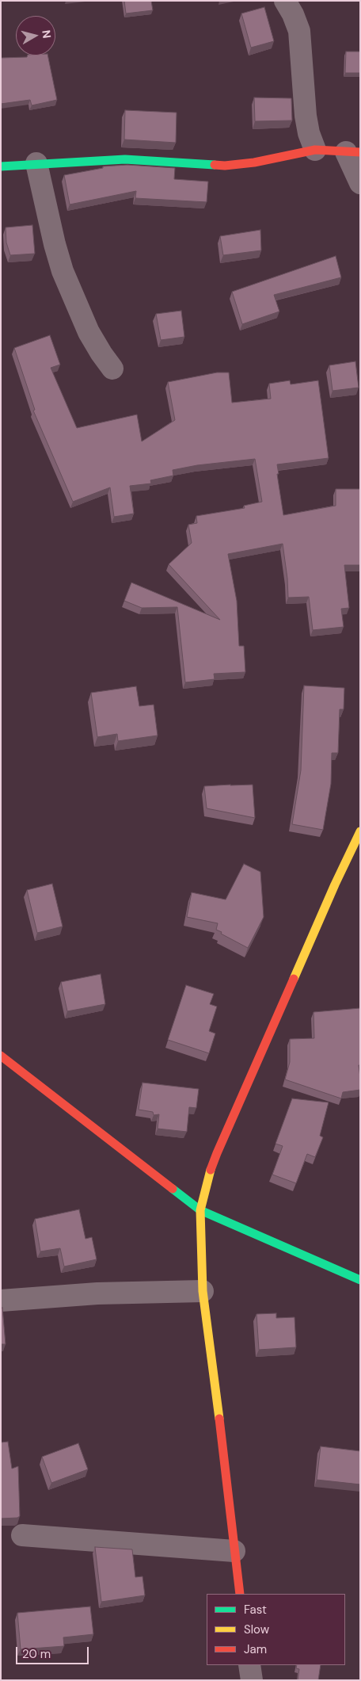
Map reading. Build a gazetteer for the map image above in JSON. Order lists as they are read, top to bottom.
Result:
{
  "legend": ["Fast", "Slow", "Jam"],
  "scale_bar": "20 m",
  "north": "right"
}
